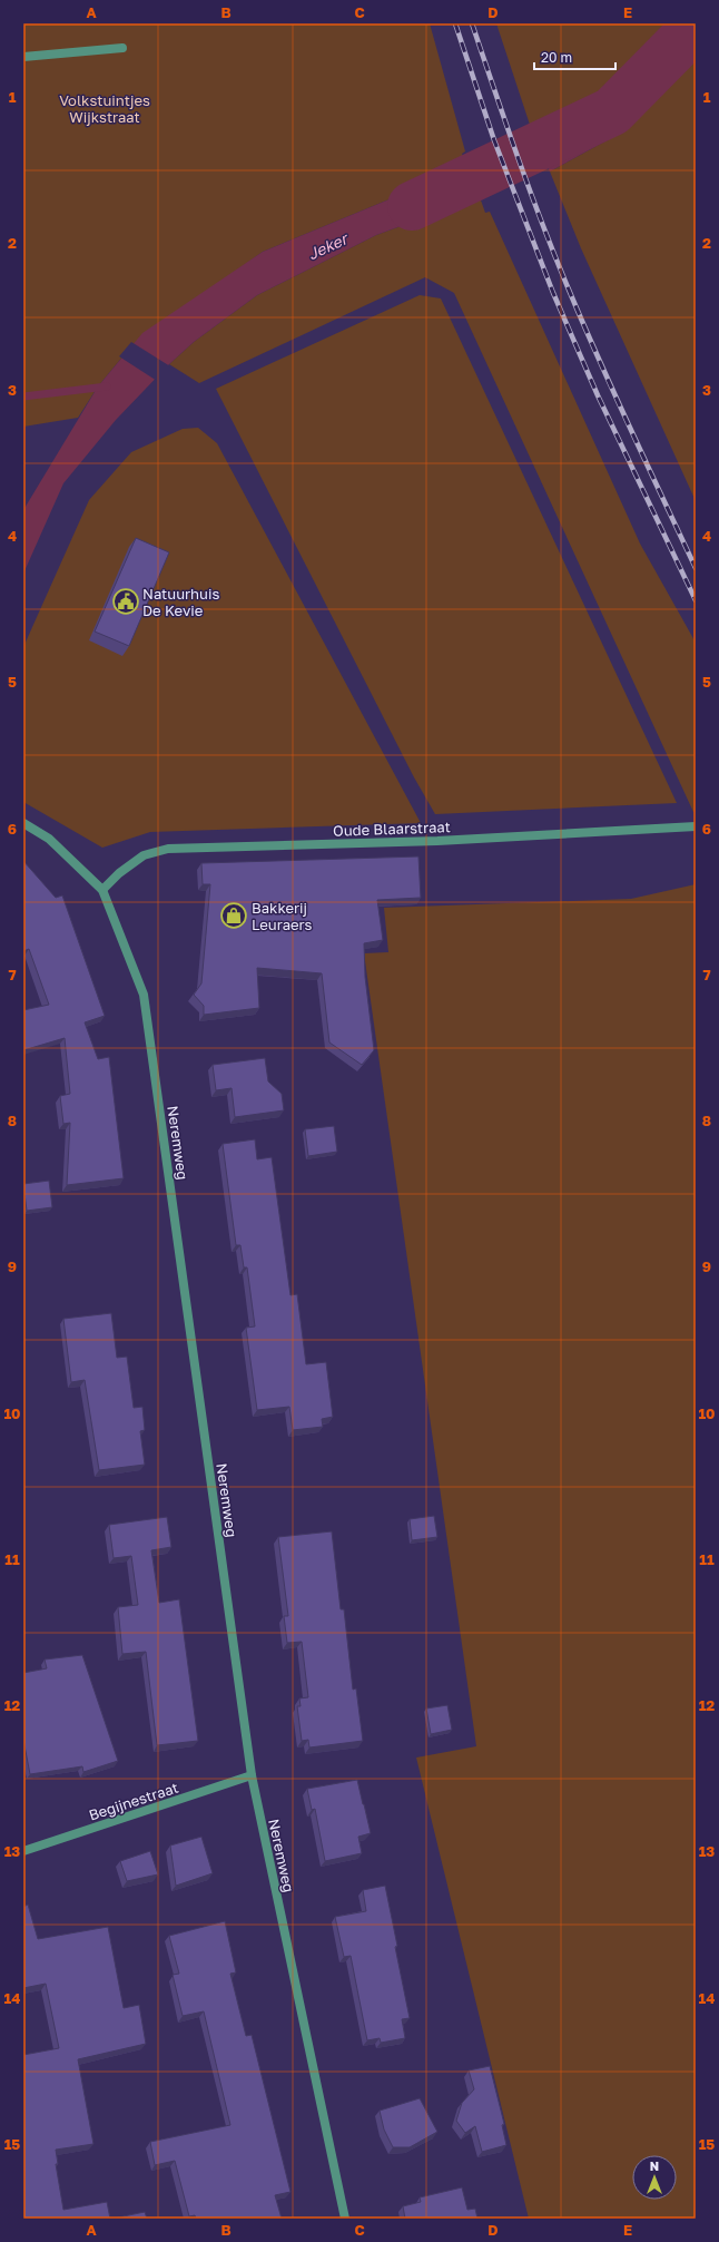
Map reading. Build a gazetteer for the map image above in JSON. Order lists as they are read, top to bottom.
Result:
{
  "streets": {
    "street": ["Oude Blaarstraat", "Neremweg", "Begijnestraat"]
  },
  "crossings": [
    ["Oude Blaarstraat", "Neremweg"],
    ["Neremweg", "Begijnestraat"]
  ],
  "water": ["Jeker"],
  "parks": ["Volkstuintjes Wijkstraat"],
  "places": {
    "public building": ["Natuurhuis De Kevie"],
    "shop": ["Bakkerij Leuraers"]
  },
  "scale_bar": "20 m",
  "north": "top",
  "grid": {
    "columns": [
      "A",
      "B",
      "C",
      "D",
      "E"
    ],
    "rows": [
      "1",
      "2",
      "3",
      "4",
      "5",
      "6",
      "7",
      "8",
      "9",
      "10",
      "11",
      "12",
      "13",
      "14",
      "15"
    ]
  }
}
